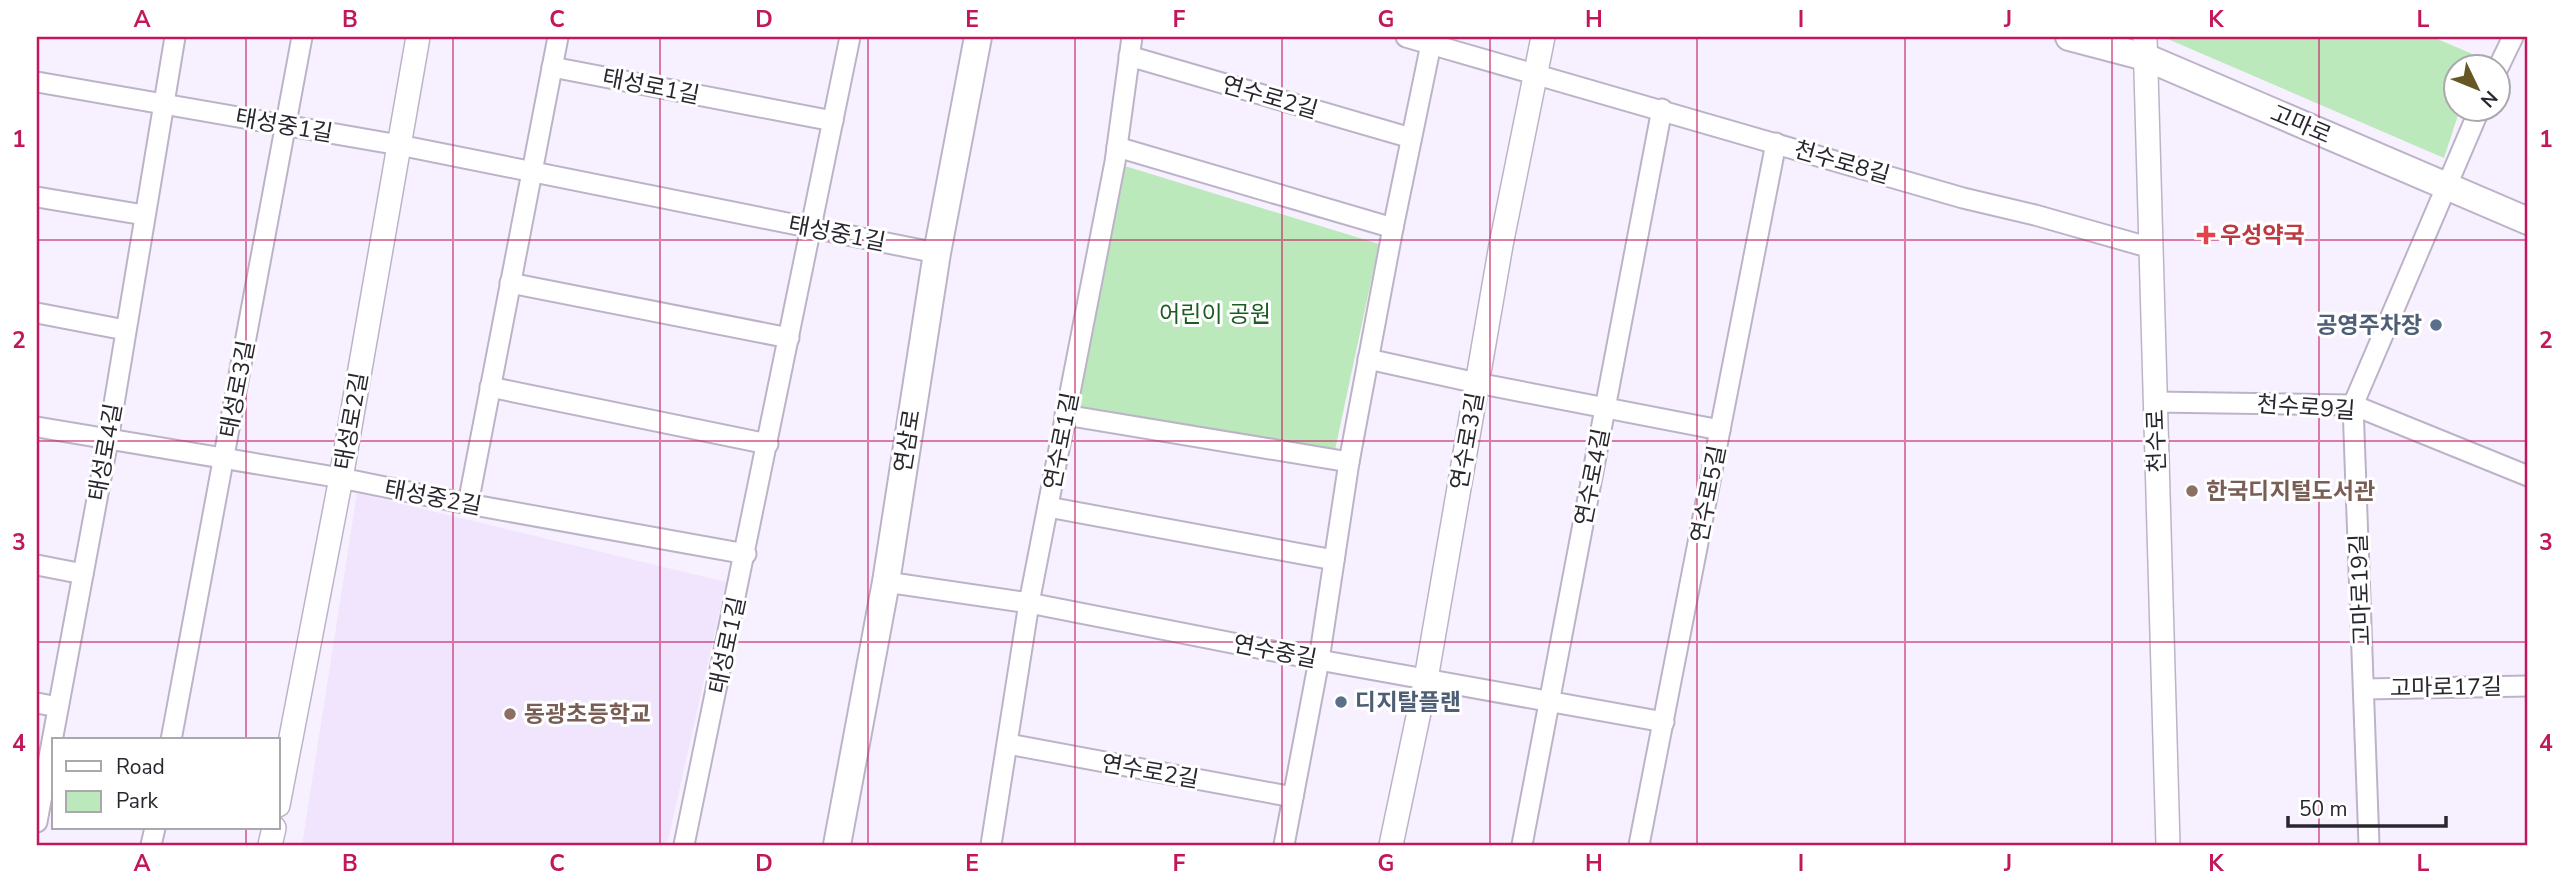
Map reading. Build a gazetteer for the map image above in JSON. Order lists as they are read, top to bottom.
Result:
{
  "streets": {
    "main road": ["고마로", "연삼로"],
    "street": [
      "태성로1길",
      "연수로2길",
      "태성중1길",
      "천수로8길",
      "태성로3길",
      "천수로9길",
      "태성로2길",
      "연수로1길",
      "연수로3길",
      "천수로",
      "태성로4길",
      "연수로4길",
      "연수로5길",
      "태성중2길",
      "고마로19길",
      "연수중길",
      "고마로17길"
    ]
  },
  "crossings": [
    ["태성로1길", "태성중1길"],
    ["태성로1길", "태성중2길"],
    ["연수로2길", "연수로1길"],
    ["고마로", "천수로"],
    ["고마로", "고마로19길"],
    ["태성중1길", "태성로3길"],
    ["태성중1길", "태성로2길"],
    ["태성중1길", "연삼로"],
    ["태성중1길", "태성로4길"],
    ["천수로8길", "연수로3길"],
    ["천수로8길", "천수로"],
    ["천수로8길", "연수로4길"],
    ["천수로8길", "연수로5길"],
    ["태성로3길", "태성중2길"],
    ["천수로9길", "천수로"],
    ["천수로9길", "고마로19길"],
    ["태성로2길", "태성중2길"],
    ["연삼로", "연수중길"],
    ["연수로1길", "연수중길"],
    ["연수로3길", "연수중길"],
    ["태성로4길", "태성중2길"],
    ["연수로4길", "연수중길"],
    ["연수로5길", "연수중길"],
    ["고마로19길", "고마로17길"]
  ],
  "parks": ["어린이 공원"],
  "places": {
    "health": ["우성약국"],
    "other": [
      "공영주차장",
      "한국디지털도서관",
      "디지탈플랜",
      "동광초등학교"
    ]
  },
  "legend": ["Road", "Park"],
  "scale_bar": "50 m",
  "north": "bottom right",
  "grid": {
    "columns": [
      "A",
      "B",
      "C",
      "D",
      "E",
      "F",
      "G",
      "H",
      "I",
      "J",
      "K",
      "L"
    ],
    "rows": [
      "1",
      "2",
      "3",
      "4"
    ]
  }
}
